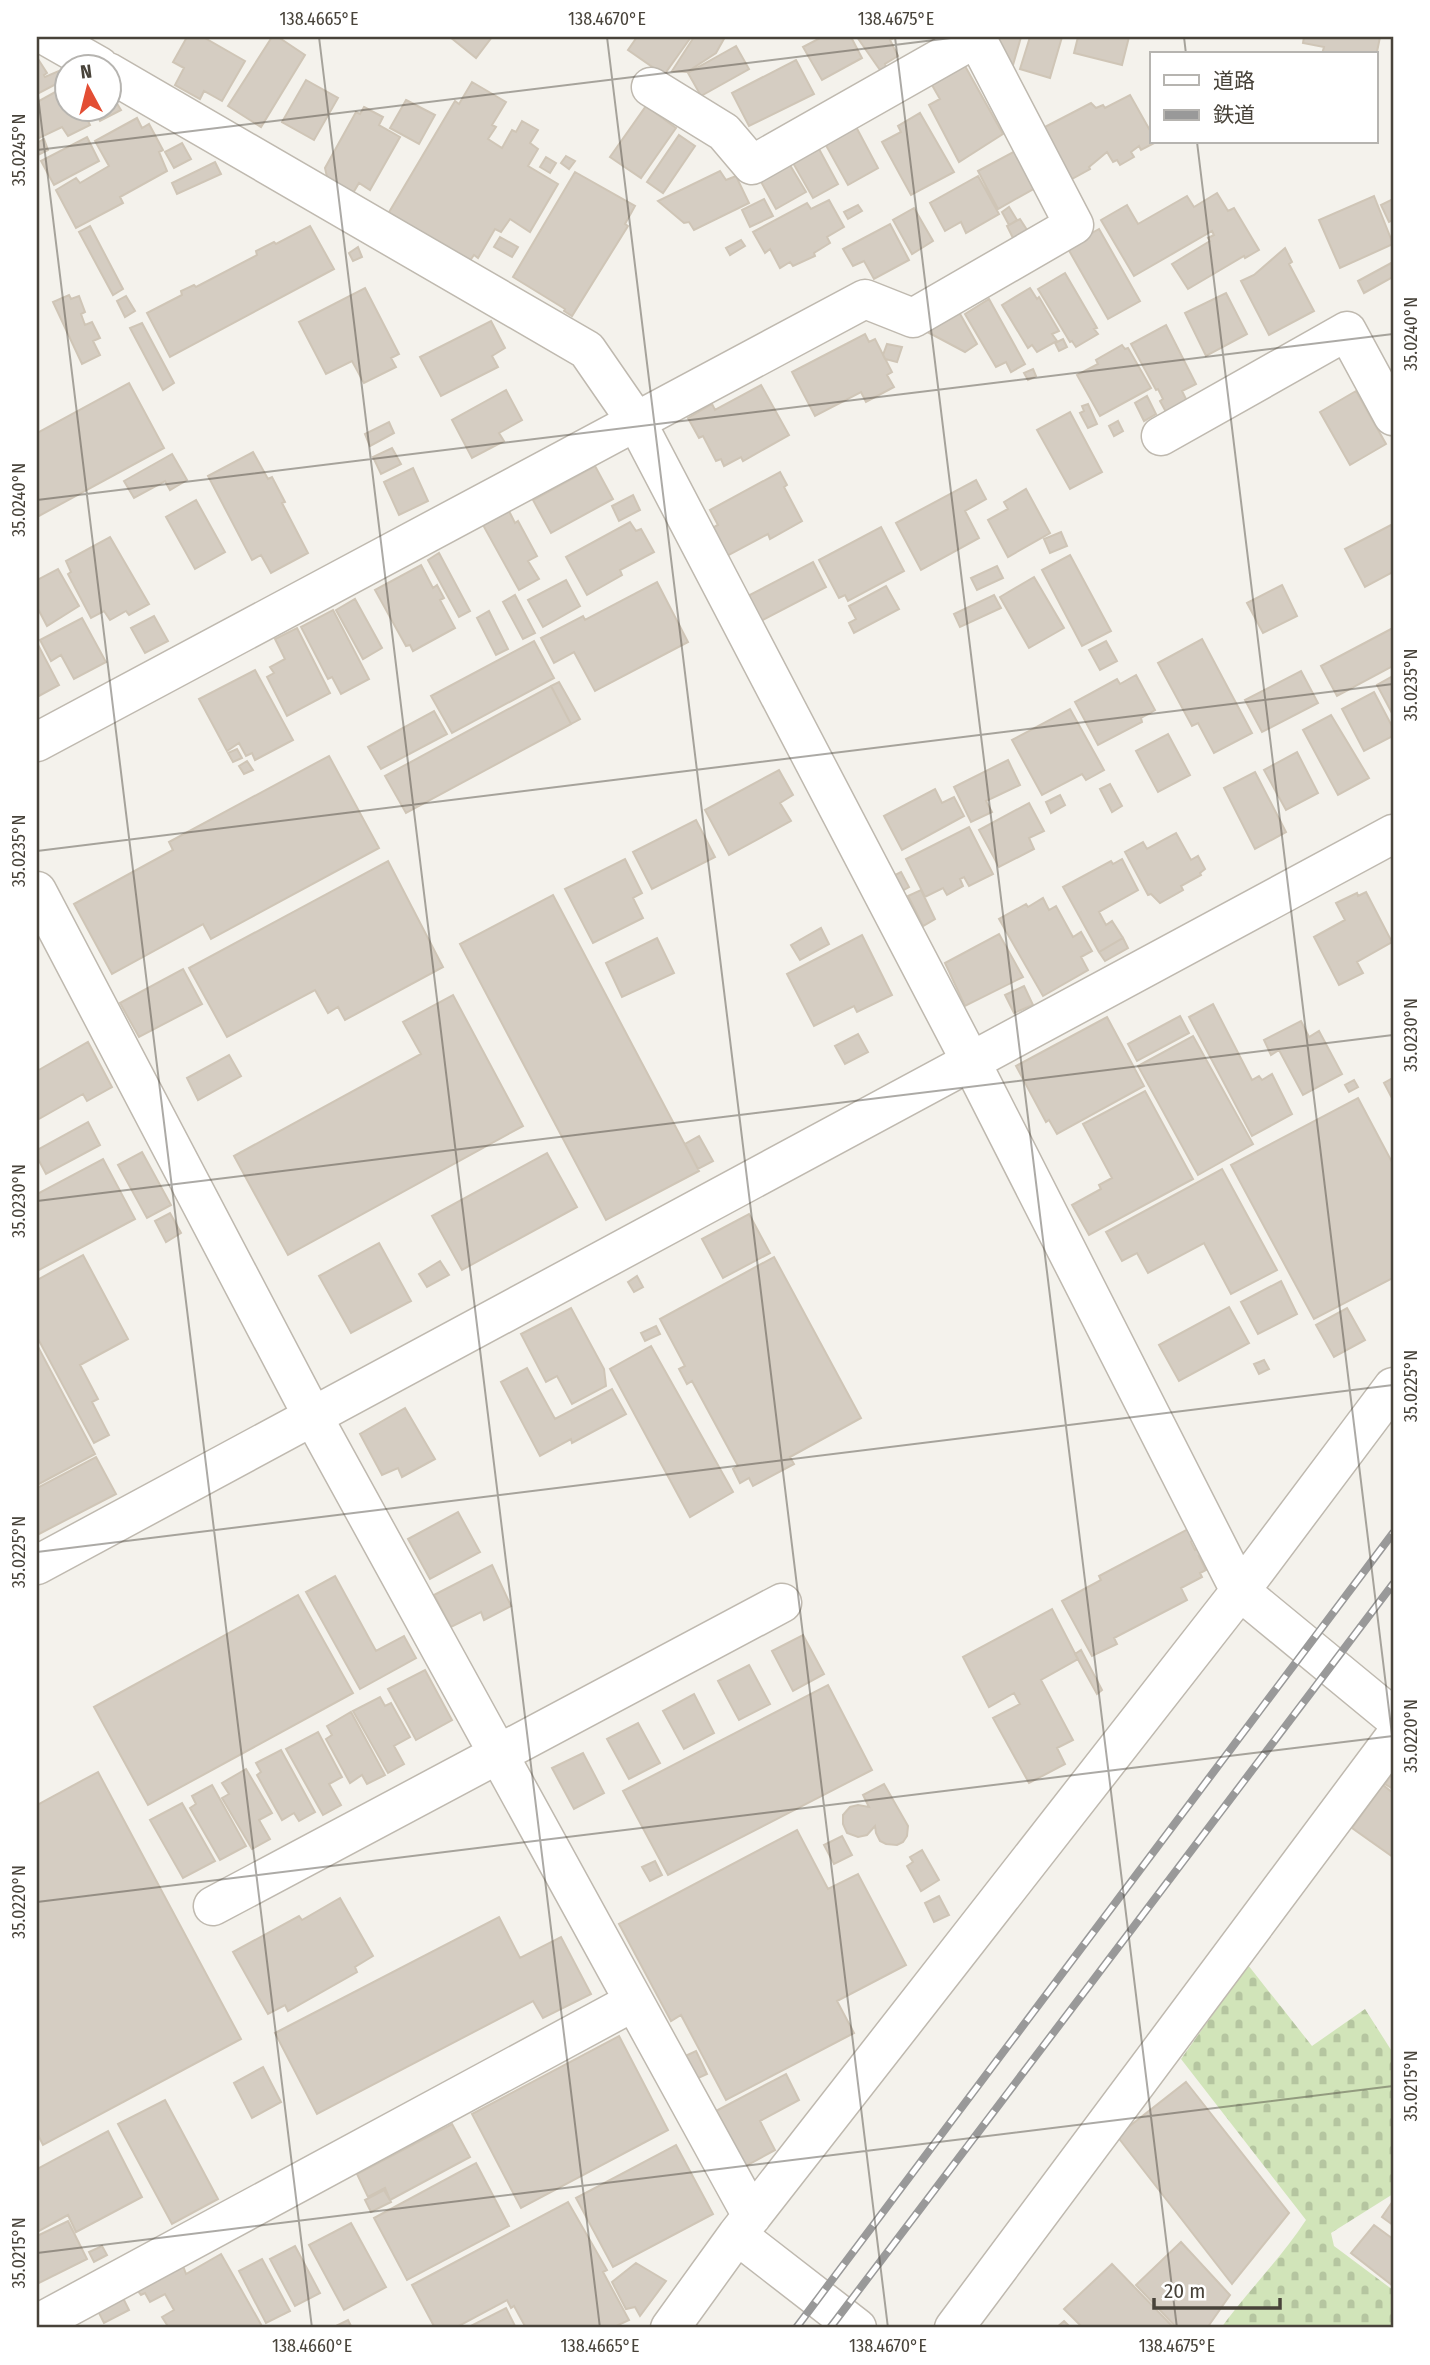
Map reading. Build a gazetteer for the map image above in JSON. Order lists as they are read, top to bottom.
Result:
{
  "legend": ["道路", "鉄道"],
  "scale_bar": "20 m",
  "north": "top",
  "coordinates": [
    "138.4665°E",
    "138.4670°E",
    "138.4675°E",
    "35.0245°N",
    "35.0240°N",
    "35.0235°N",
    "35.0230°N",
    "35.0225°N",
    "35.0220°N",
    "35.0215°N",
    "138.4660°E"
  ]
}
